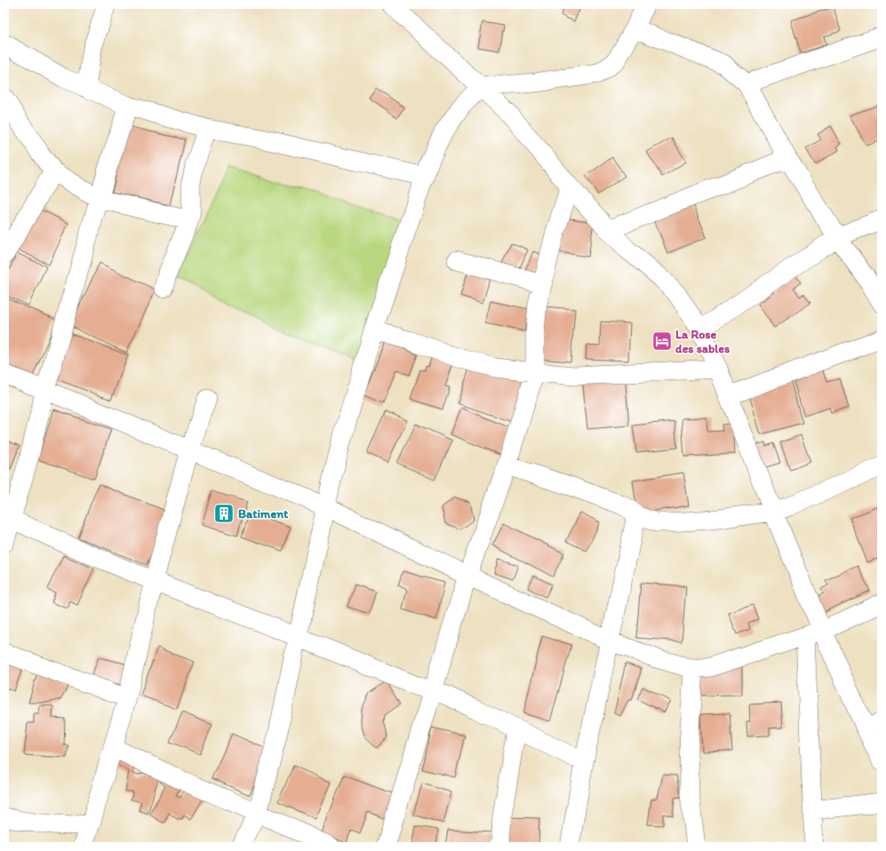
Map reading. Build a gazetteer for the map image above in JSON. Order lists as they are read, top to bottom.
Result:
{
  "places": {
    "hotel": ["La Rose des sables"],
    "building": ["Batiment"]
  }
}
